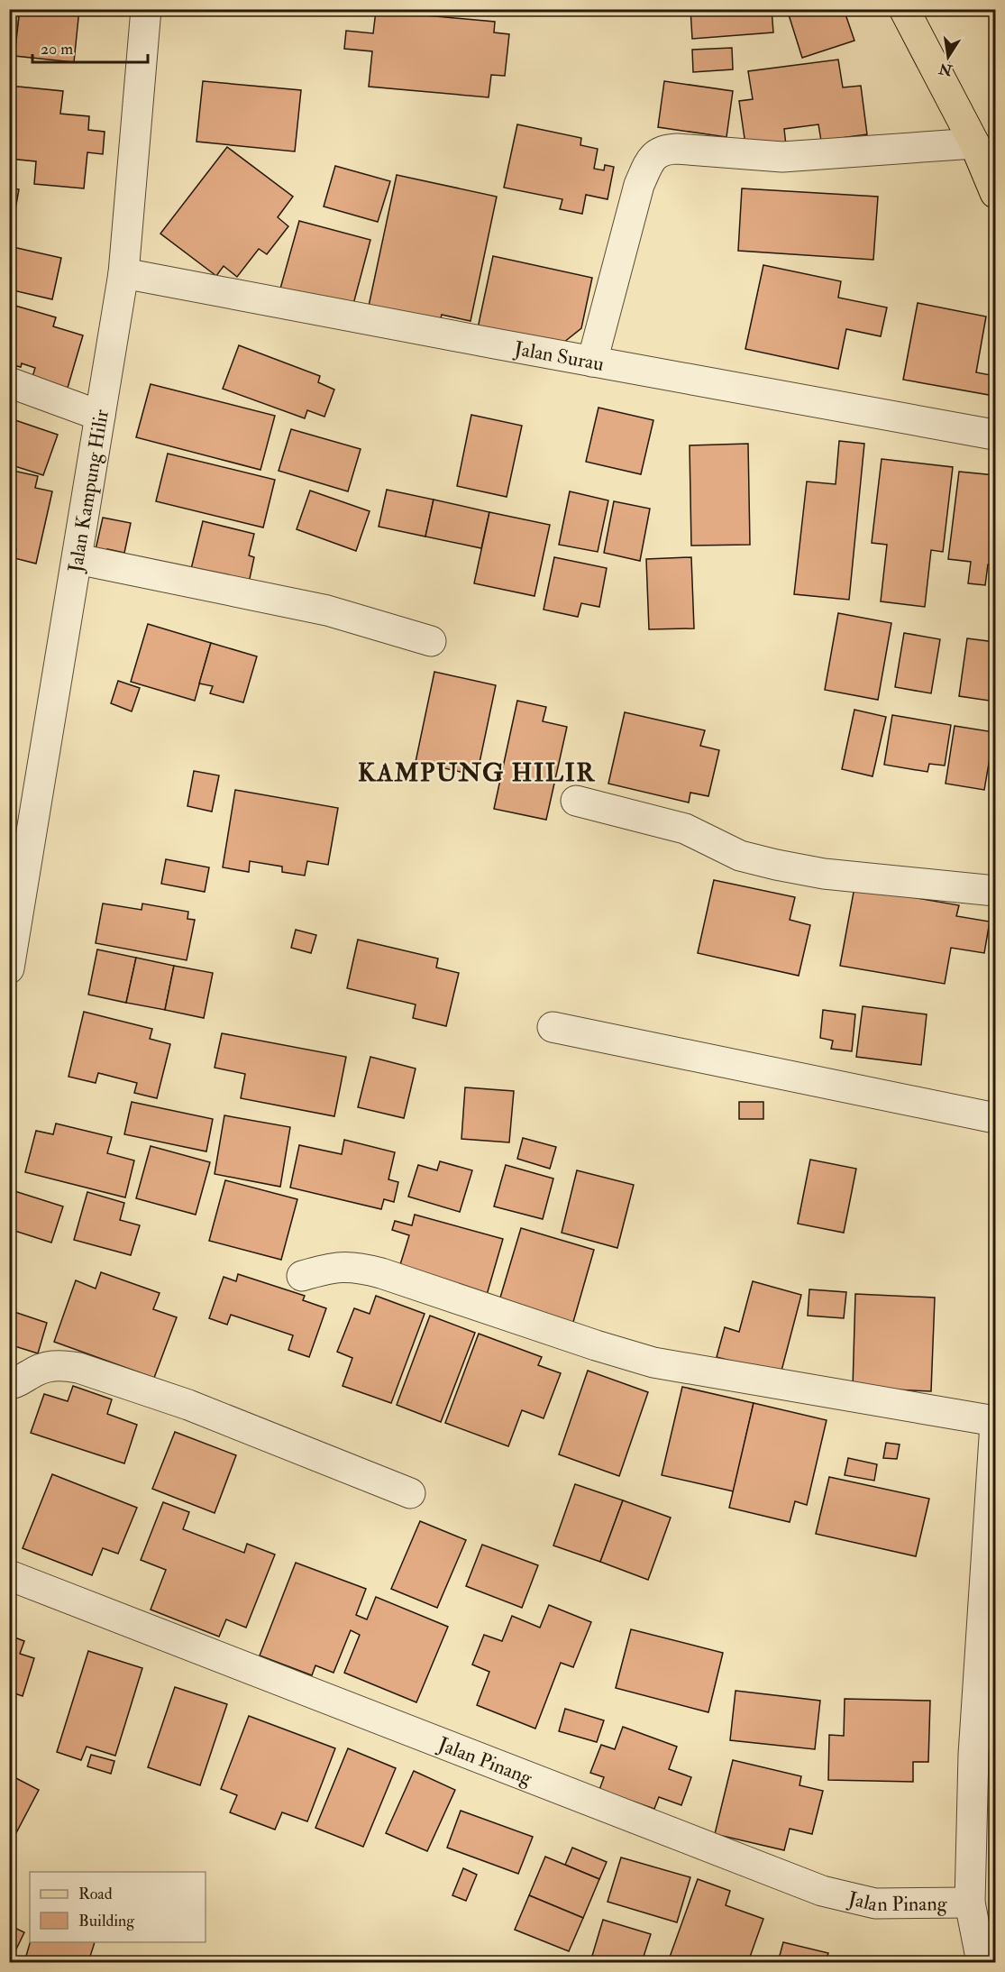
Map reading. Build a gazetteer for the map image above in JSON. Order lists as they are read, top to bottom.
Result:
{
  "streets": {
    "street": ["Jalan Surau", "Jalan Kampung Hilir", "Jalan Pinang"]
  },
  "crossings": [
    ["Jalan Surau", "Jalan Kampung Hilir"]
  ],
  "districts": ["KAMPUNG HILIR"],
  "legend": ["Road", "Building"],
  "scale_bar": "20 m",
  "north": "bottom"
}
